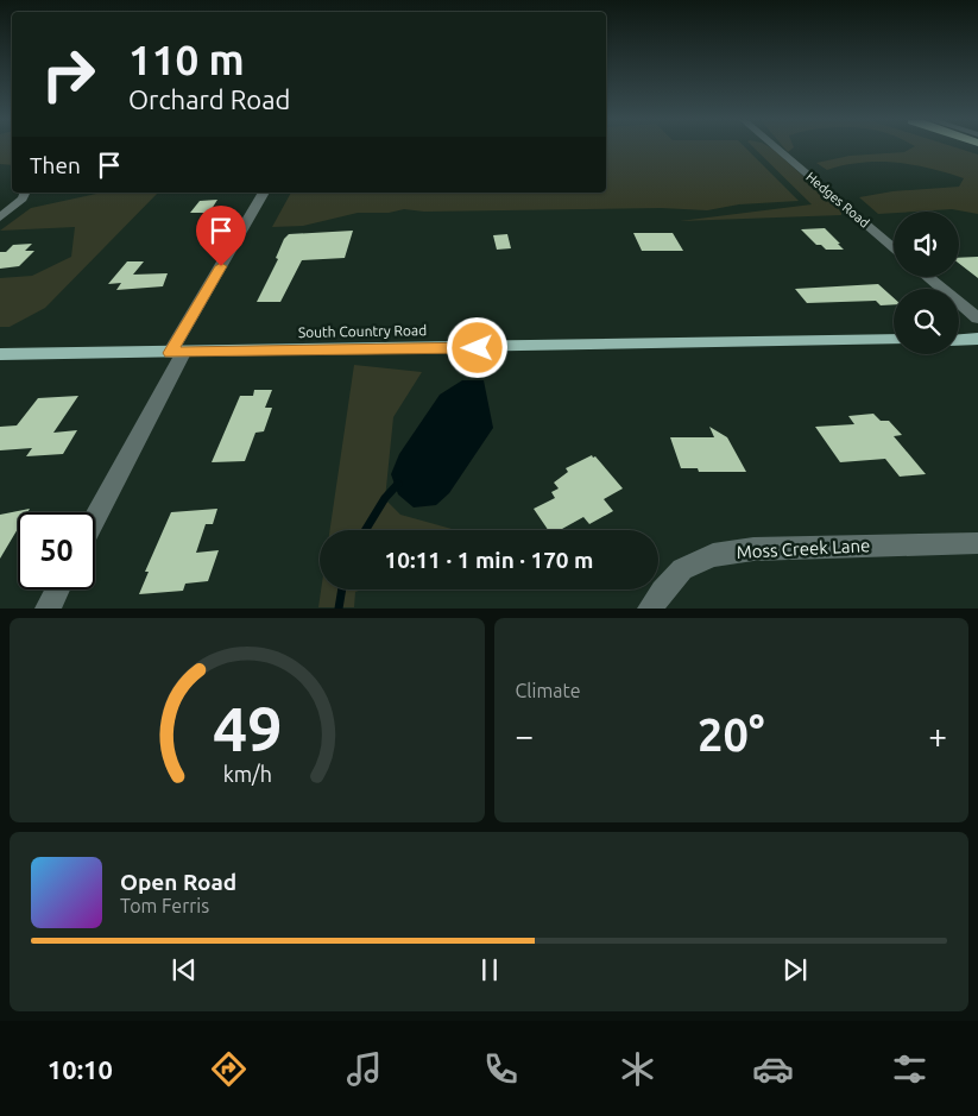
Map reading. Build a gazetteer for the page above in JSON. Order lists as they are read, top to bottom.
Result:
{
  "streets": {
    "main road": ["South Country Road"],
    "street": ["Hedges Road", "Moss Creek Lane"]
  },
  "page": {
    "turn": ["110 m", "Orchard Road"],
    "then": "Then",
    "limit": "50",
    "trip": "10:11 · 1 min · 170 m",
    "tile": "Climate",
    "heat": ["−", "20°", "+"],
    "song": ["Open Road", "Tom Ferris"],
    "tabs": "10:10",
    "gauge": ["49", "km/h"]
  }
}
